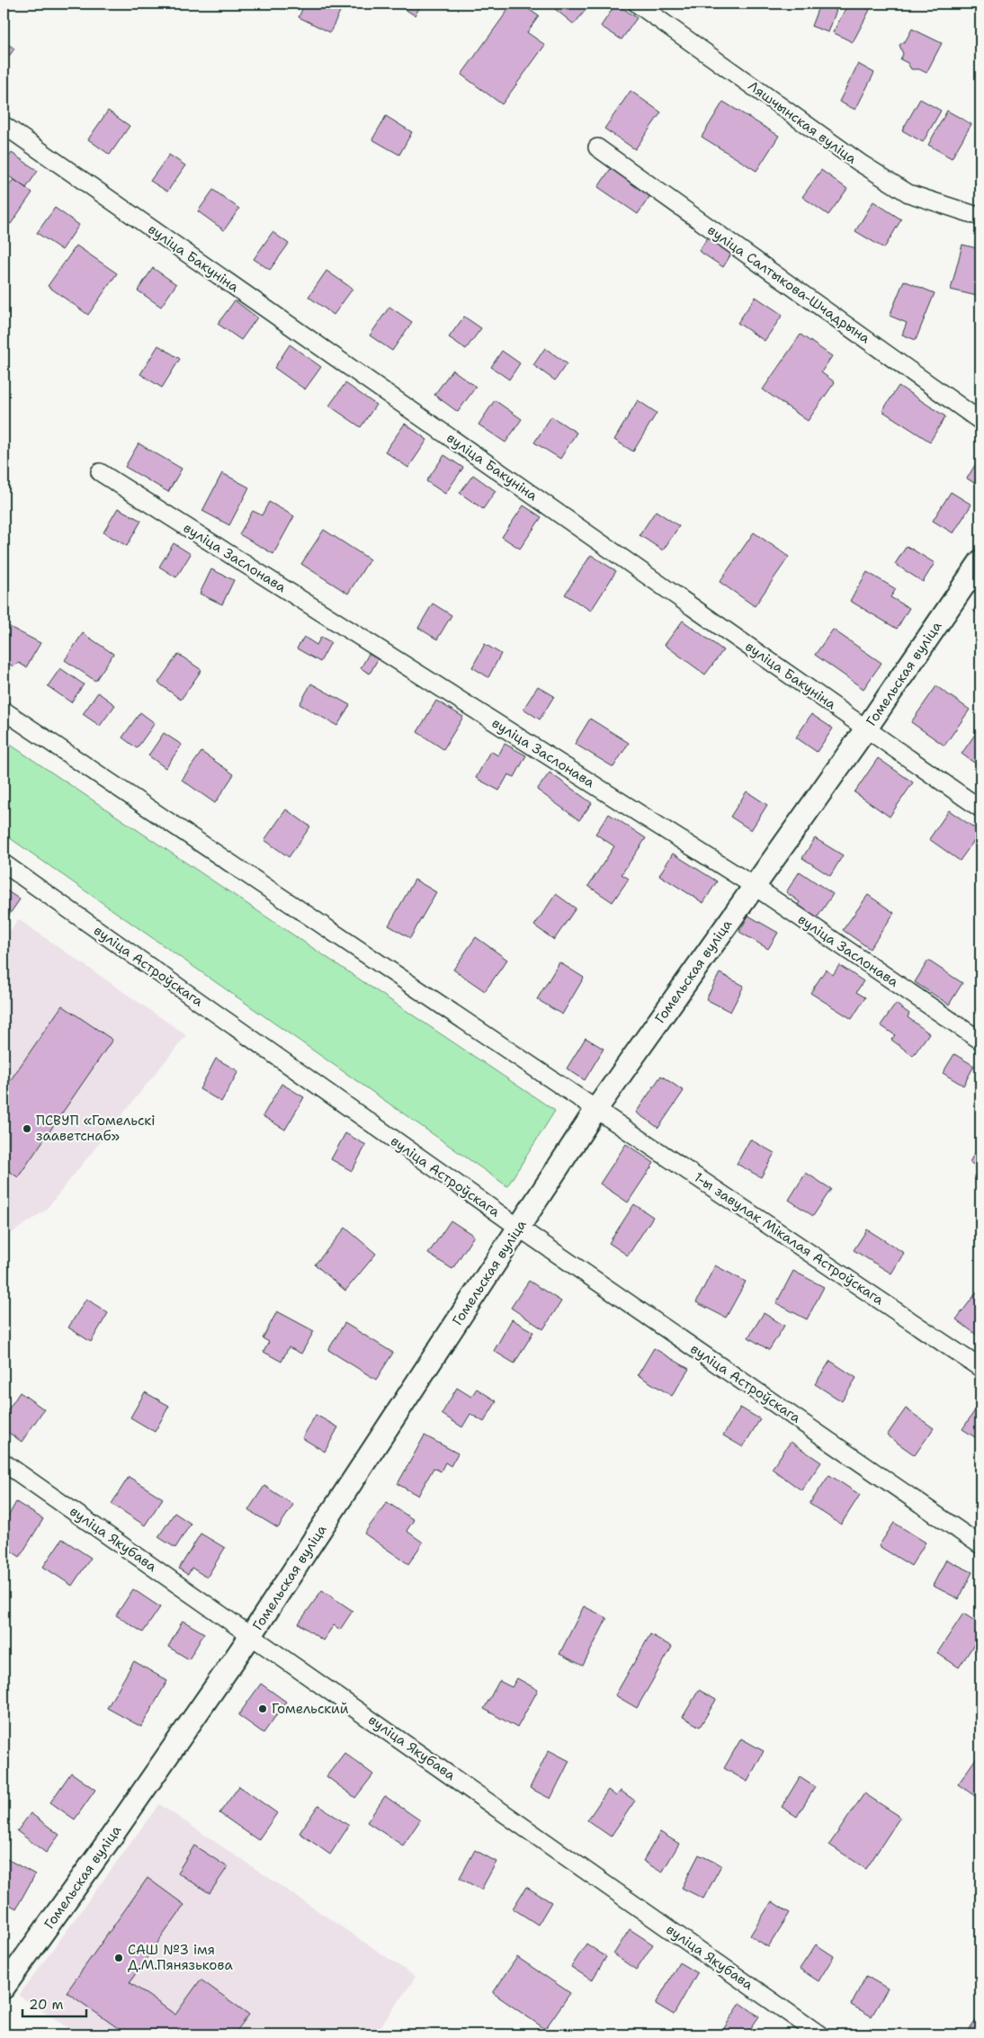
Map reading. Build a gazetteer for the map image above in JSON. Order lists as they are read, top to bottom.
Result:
{
  "streets": {
    "street": [
      "Ляшчынская вуліца",
      "вуліца Бакуніна",
      "вуліца Салтыкова-Шчадрына",
      "вуліца Заслонава",
      "Гомельская вуліца",
      "вуліца Астроўскага",
      "1-ы завулак Мікалая Астроўскага",
      "вуліца Якубава"
    ]
  },
  "crossings": [
    ["вуліца Бакуніна", "Гомельская вуліца"],
    ["вуліца Заслонава", "Гомельская вуліца"],
    ["Гомельская вуліца", "вуліца Астроўскага"],
    ["Гомельская вуліца", "1-ы завулак Мікалая Астроўскага"],
    ["Гомельская вуліца", "вуліца Якубава"]
  ],
  "places": ["ПСВУП «Гомельскі зааветснаб»", "Гомельский", "САШ №3 імя Д.М.Пянязькова"],
  "scale_bar": "20 m"
}
